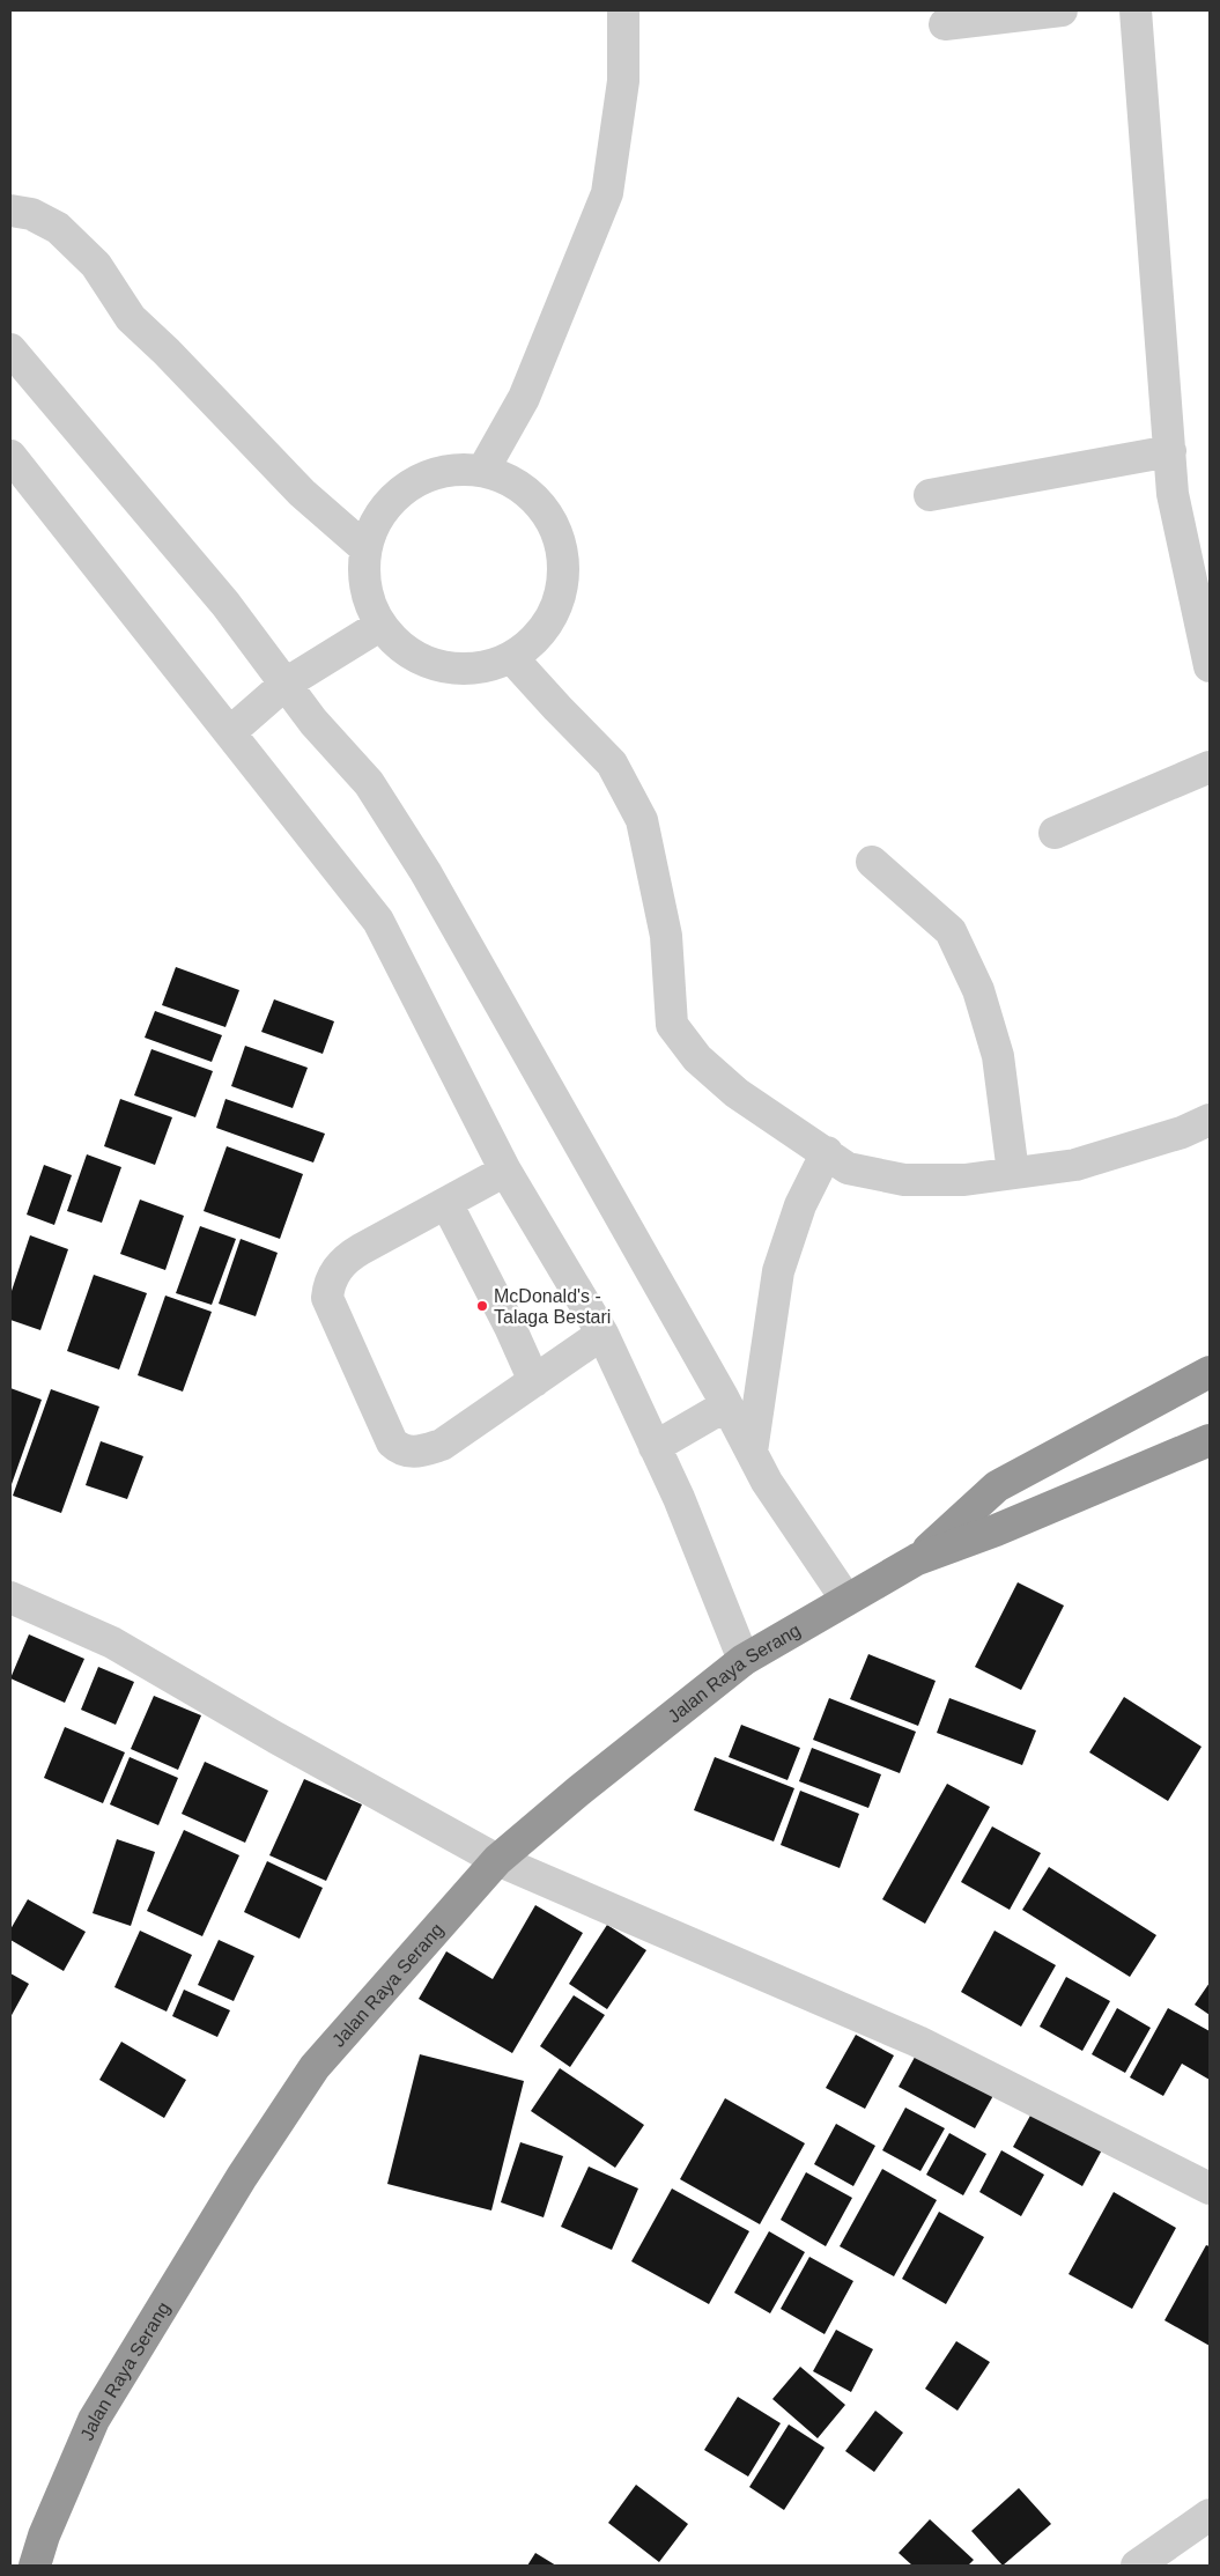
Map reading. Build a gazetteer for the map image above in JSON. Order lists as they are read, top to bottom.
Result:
{
  "streets": {
    "highway": ["Jalan Raya Serang"]
  },
  "places": ["McDonald's - Talaga Bestari"]
}
